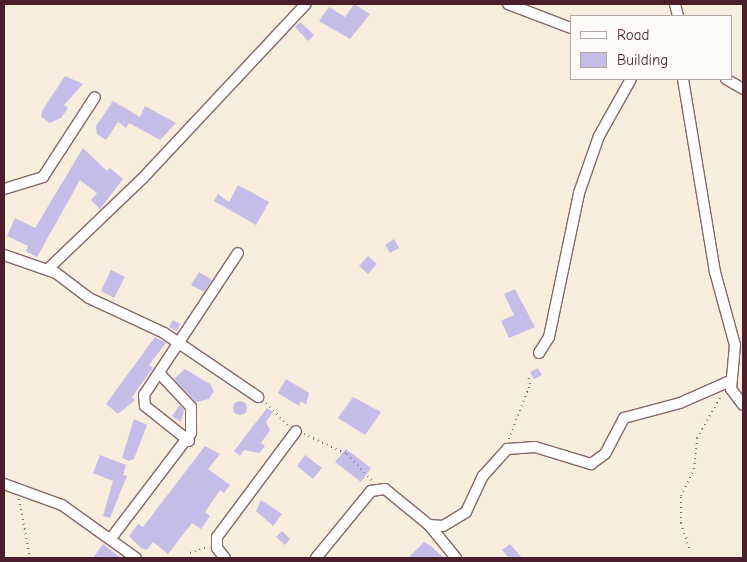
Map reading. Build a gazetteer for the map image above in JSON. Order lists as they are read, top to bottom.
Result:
{
  "legend": ["Road", "Building"]
}
